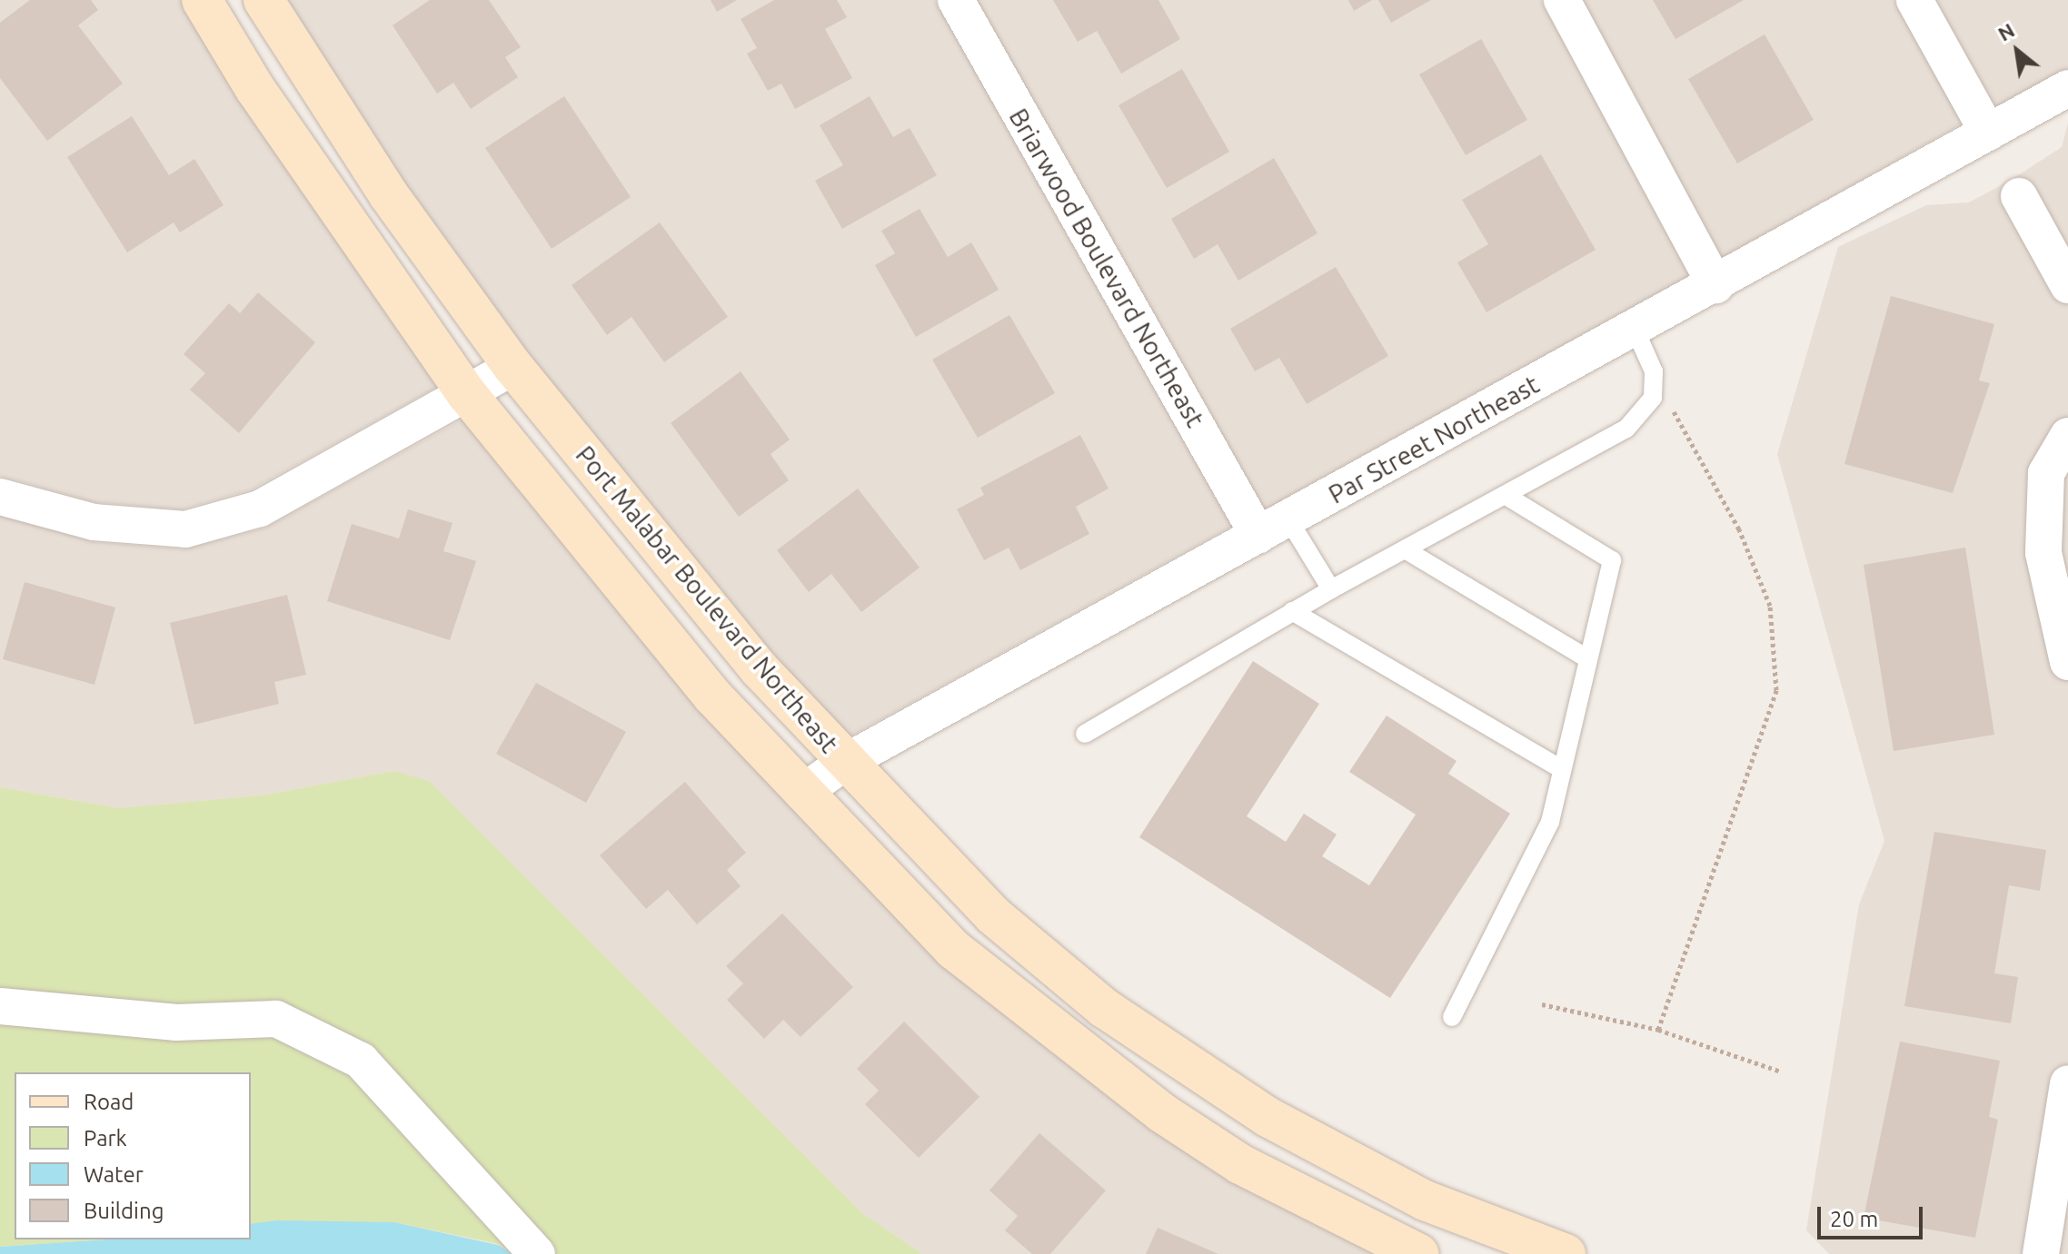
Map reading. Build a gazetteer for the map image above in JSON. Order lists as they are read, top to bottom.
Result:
{
  "streets": {
    "street": ["Briarwood Boulevard Northeast", "Par Street Northeast", "Port Malabar Boulevard Northeast"]
  },
  "crossings": [
    ["Briarwood Boulevard Northeast", "Par Street Northeast"],
    ["Par Street Northeast", "Port Malabar Boulevard Northeast"]
  ],
  "legend": [
    "Road",
    "Park",
    "Water",
    "Building"
  ],
  "scale_bar": "20 m",
  "north": "top left"
}
